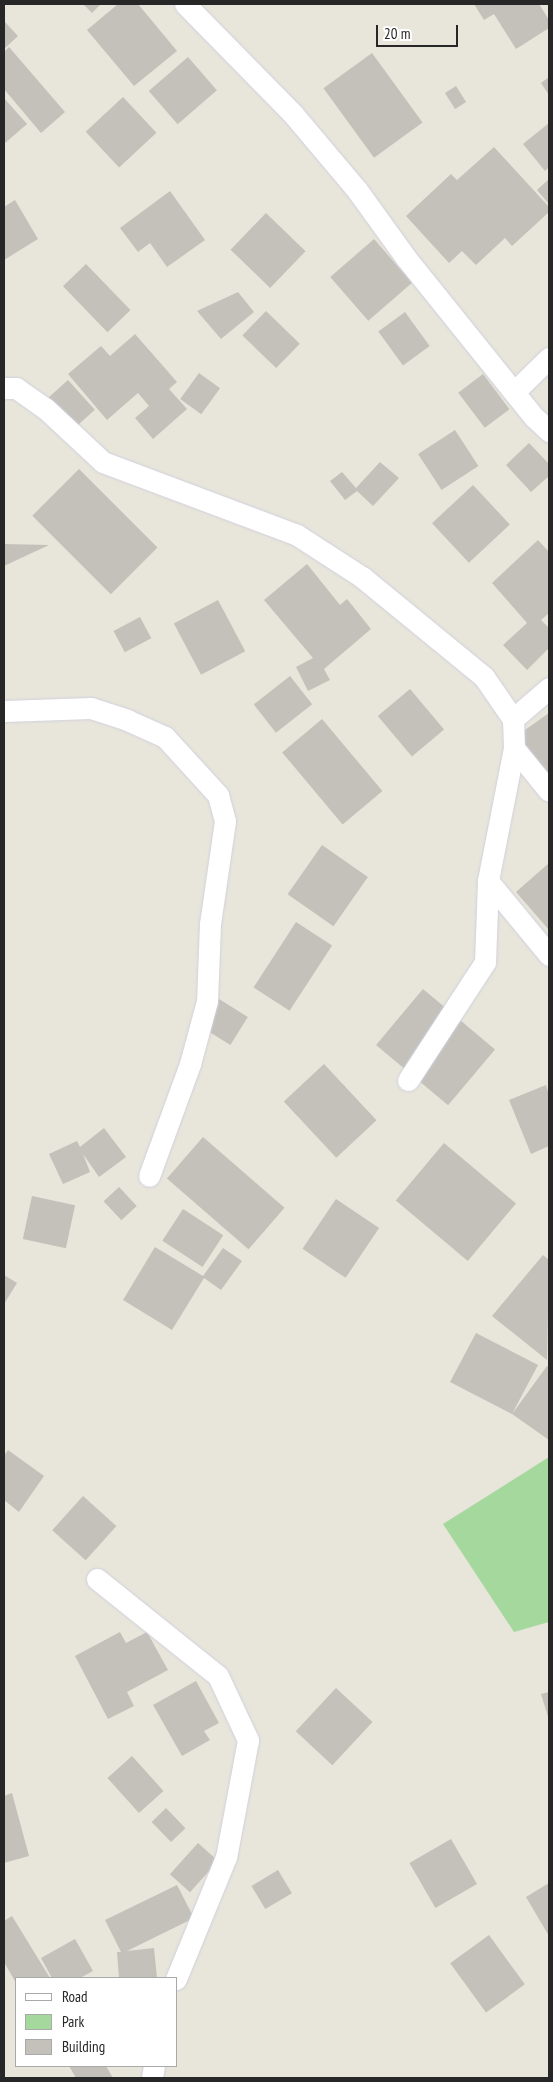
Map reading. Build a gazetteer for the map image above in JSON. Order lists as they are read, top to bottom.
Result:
{
  "legend": ["Road", "Park", "Building"],
  "scale_bar": "20 m"
}
